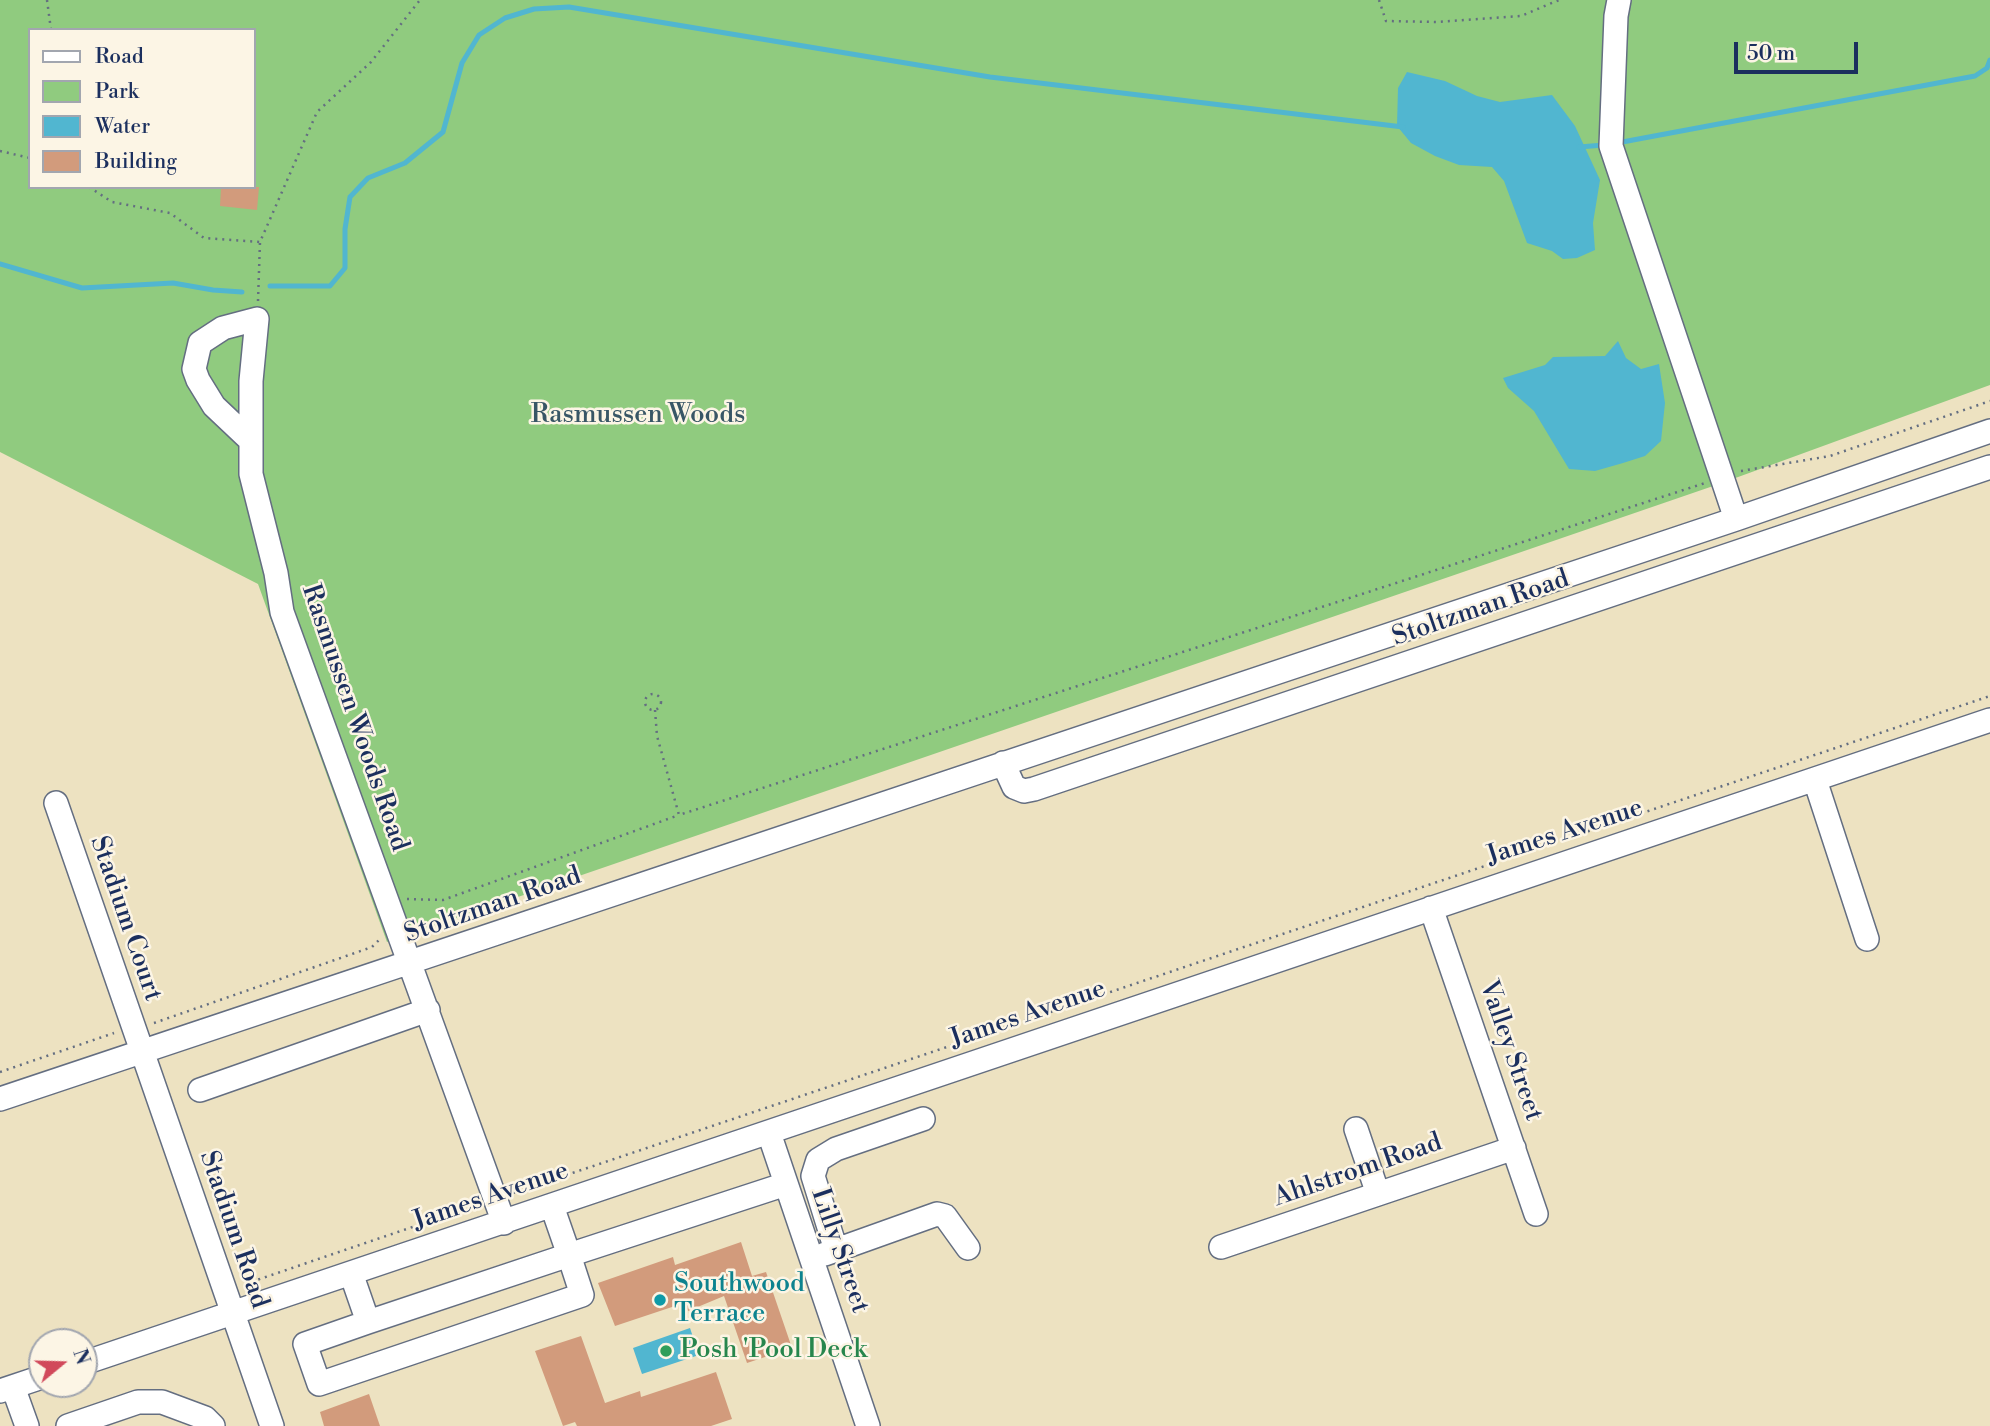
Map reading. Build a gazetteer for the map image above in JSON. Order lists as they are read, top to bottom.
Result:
{
  "streets": {
    "street": [
      "Stoltzman Road",
      "Rasmussen Woods Road",
      "James Avenue",
      "Stadium Court",
      "Valley Street",
      "Ahlstrom Road",
      "Stadium Road",
      "Lilly Street"
    ]
  },
  "crossings": [
    ["Stoltzman Road", "Rasmussen Woods Road"],
    ["Stoltzman Road", "Stadium Court"],
    ["Stoltzman Road", "Stadium Road"],
    ["Rasmussen Woods Road", "James Avenue"],
    ["James Avenue", "Valley Street"],
    ["James Avenue", "Stadium Road"],
    ["James Avenue", "Lilly Street"],
    ["Stadium Court", "Stadium Road"],
    ["Valley Street", "Ahlstrom Road"]
  ],
  "parks": ["Rasmussen Woods"],
  "places": ["Southwood Terrace", "Posh 'Pool Deck"],
  "legend": [
    "Road",
    "Park",
    "Water",
    "Building"
  ],
  "scale_bar": "50 m",
  "north": "right"
}
